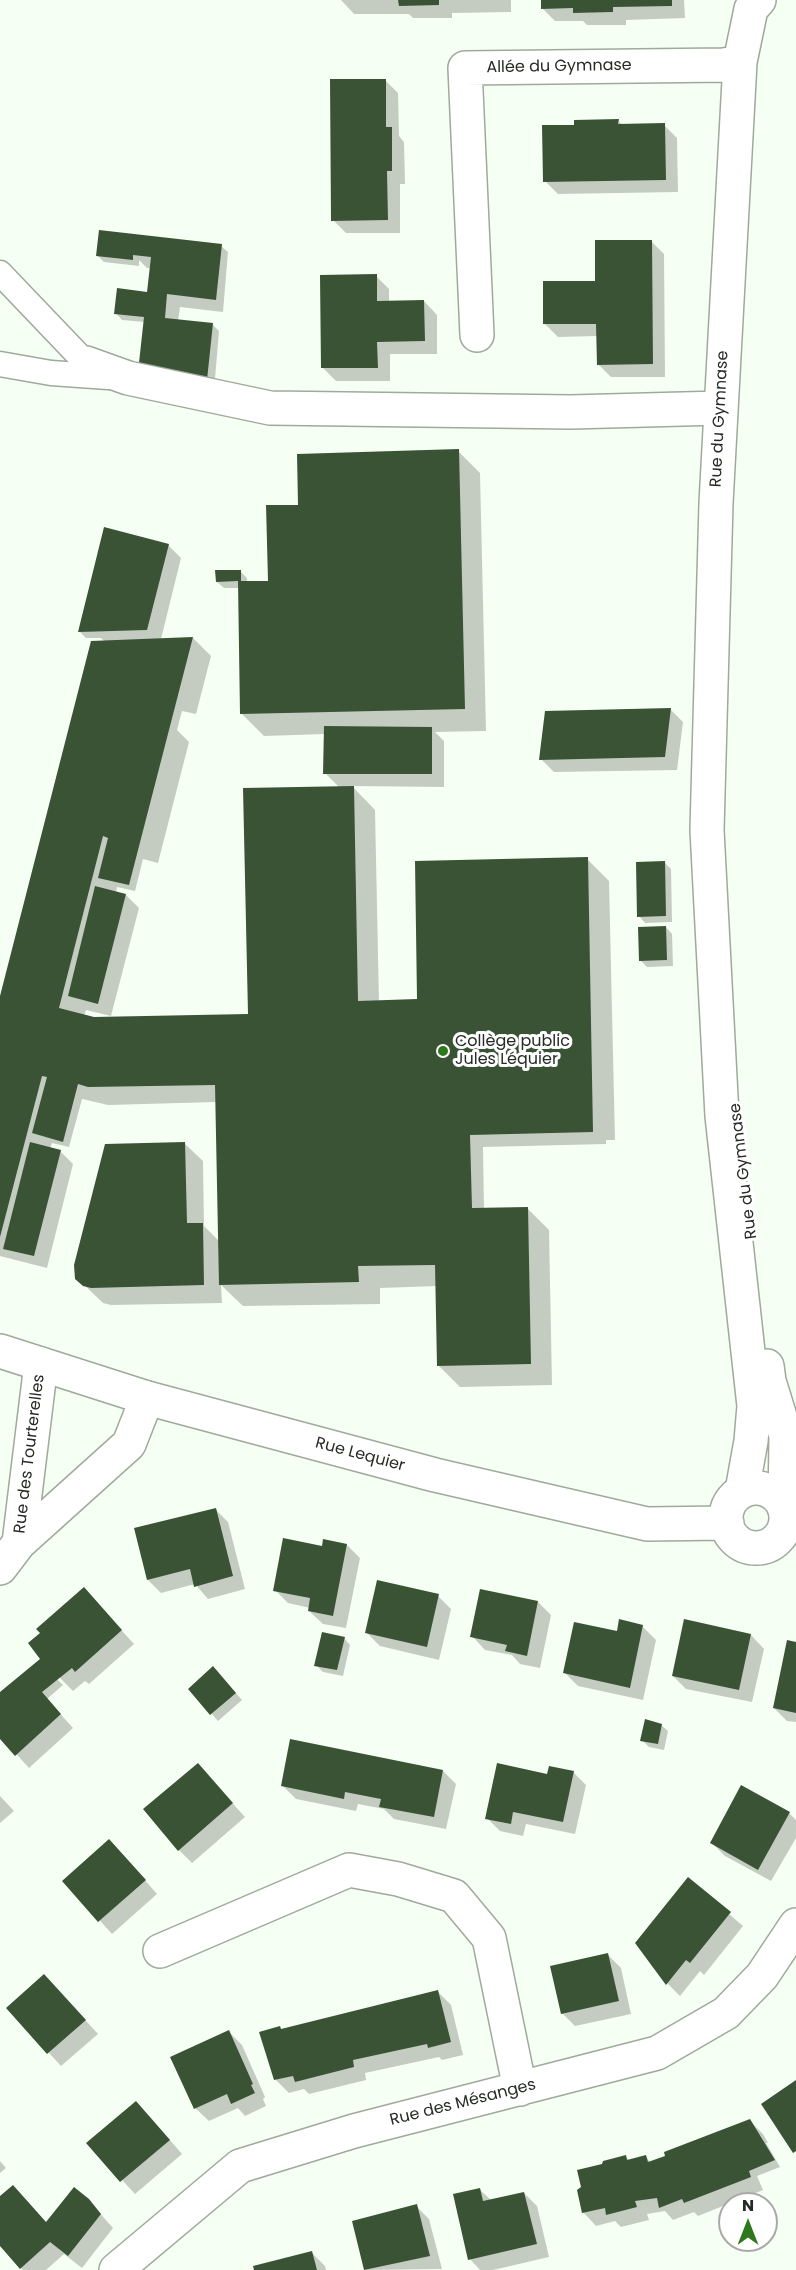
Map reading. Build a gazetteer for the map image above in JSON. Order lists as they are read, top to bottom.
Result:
{
  "streets": {
    "street": [
      "Allée du Gymnase",
      "Rue du Gymnase",
      "Rue des Tourterelles",
      "Rue Lequier",
      "Rue des Mésanges"
    ]
  },
  "crossings": [
    ["Allée du Gymnase", "Rue du Gymnase"],
    ["Rue du Gymnase", "Rue Lequier"],
    ["Rue des Tourterelles", "Rue Lequier"]
  ],
  "places": ["Collège public Jules Léquier"],
  "north": "top"
}
